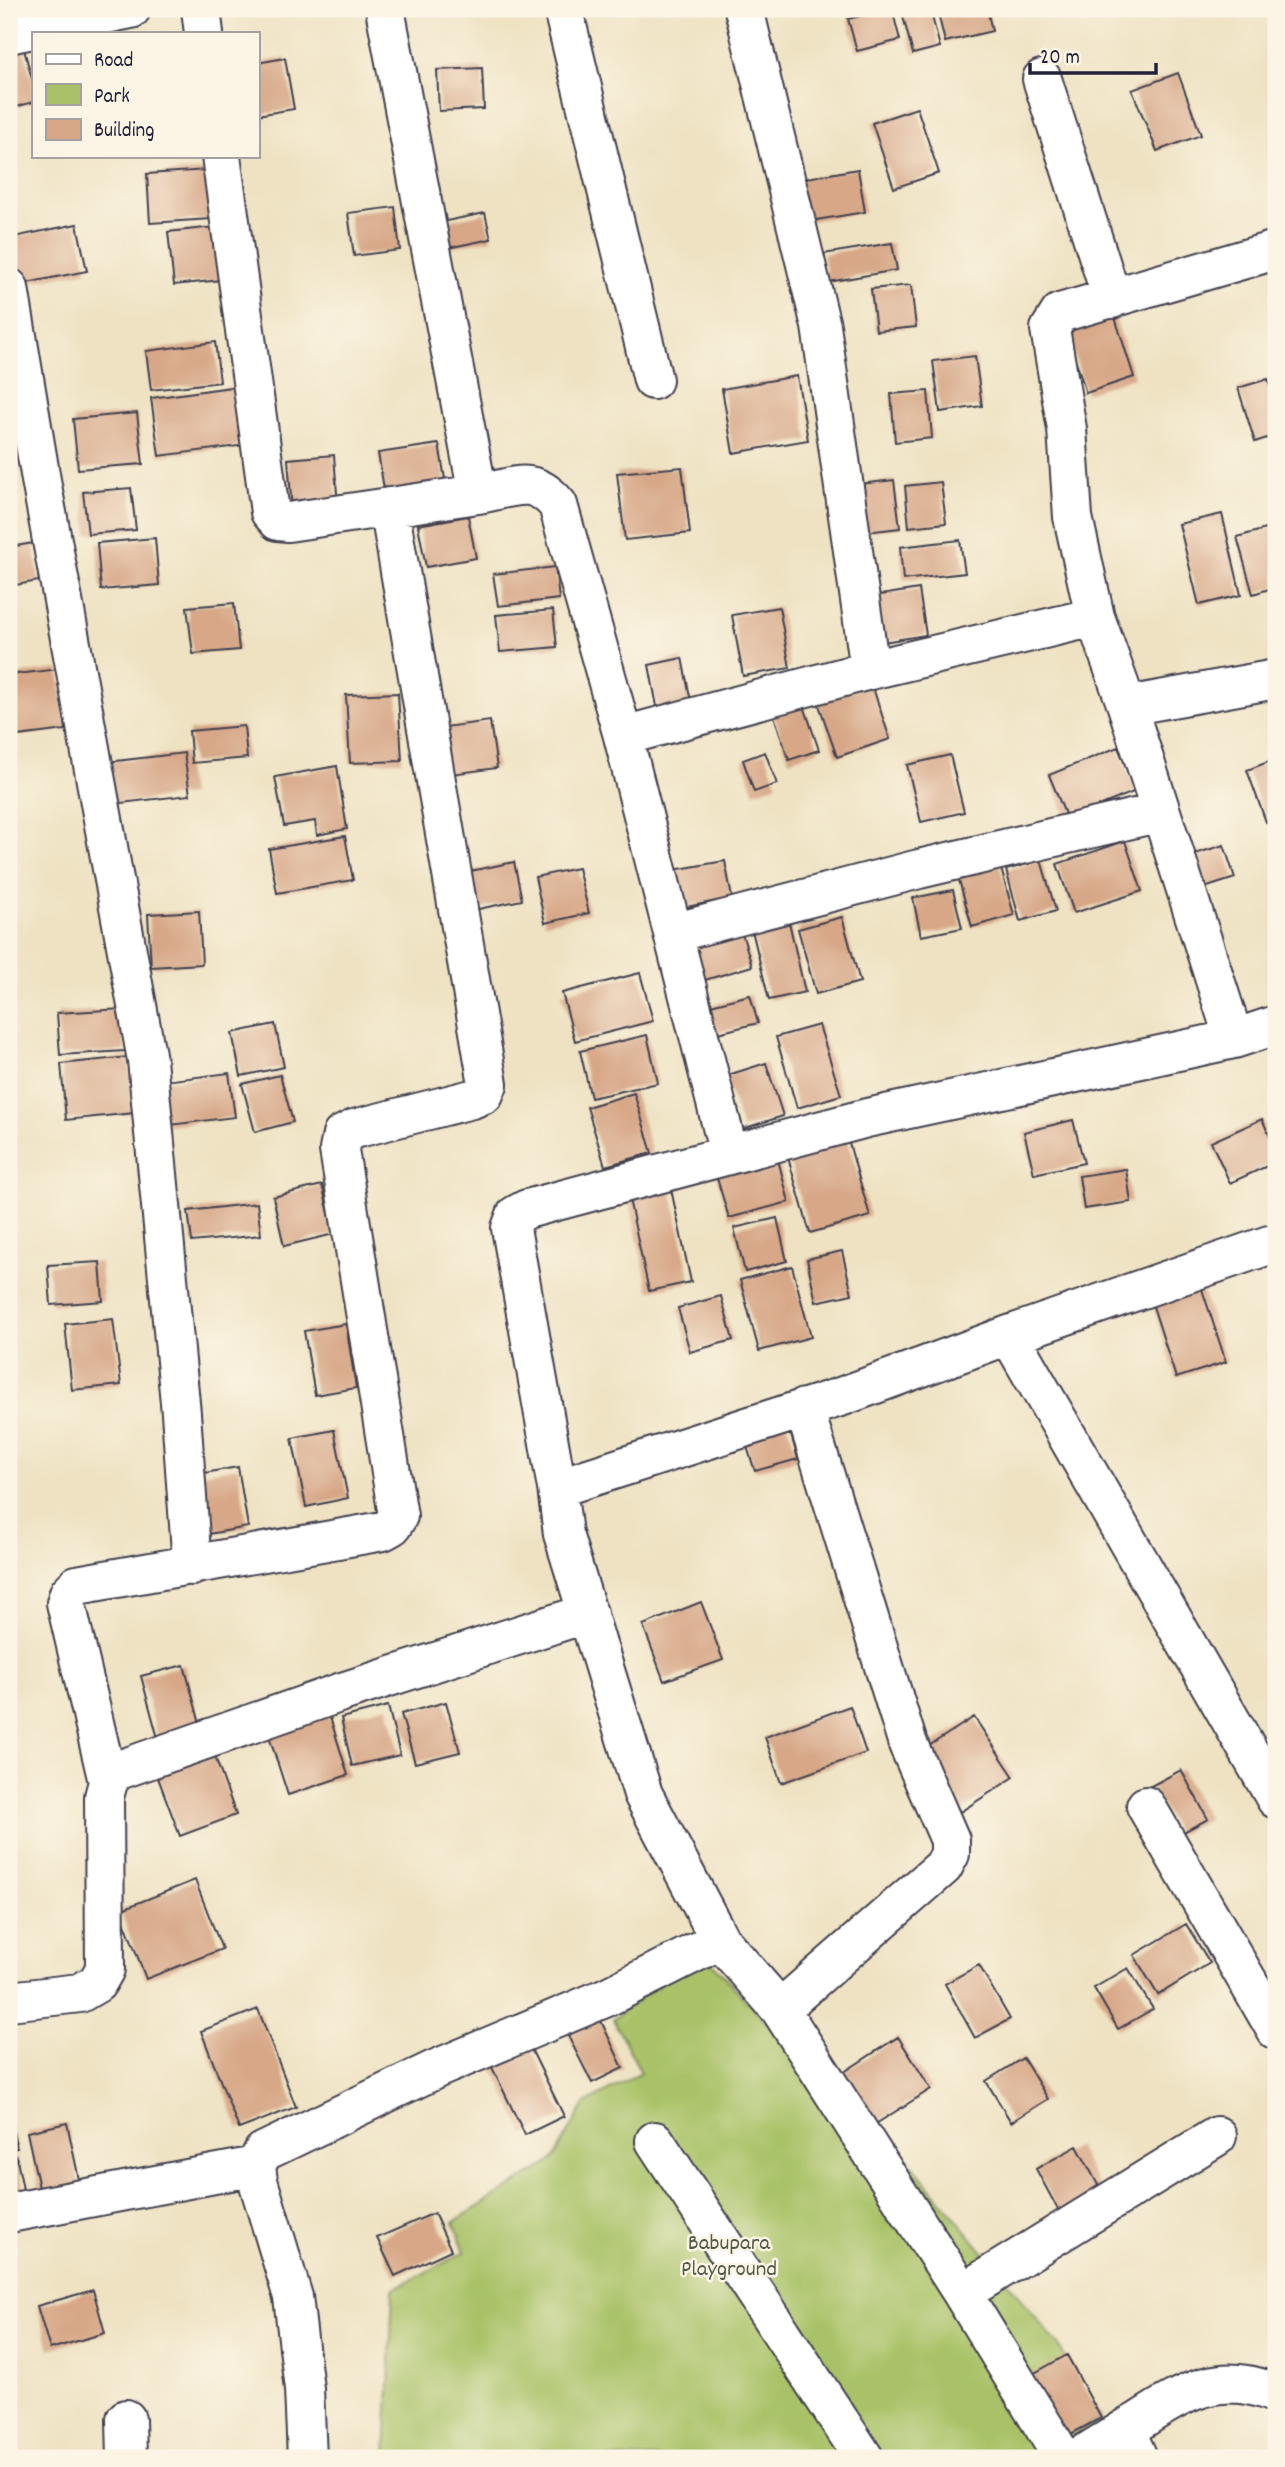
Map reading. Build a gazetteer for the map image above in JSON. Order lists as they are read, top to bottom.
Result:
{
  "parks": ["Babupara Playground"],
  "legend": ["Road", "Park", "Building"],
  "scale_bar": "20 m"
}
